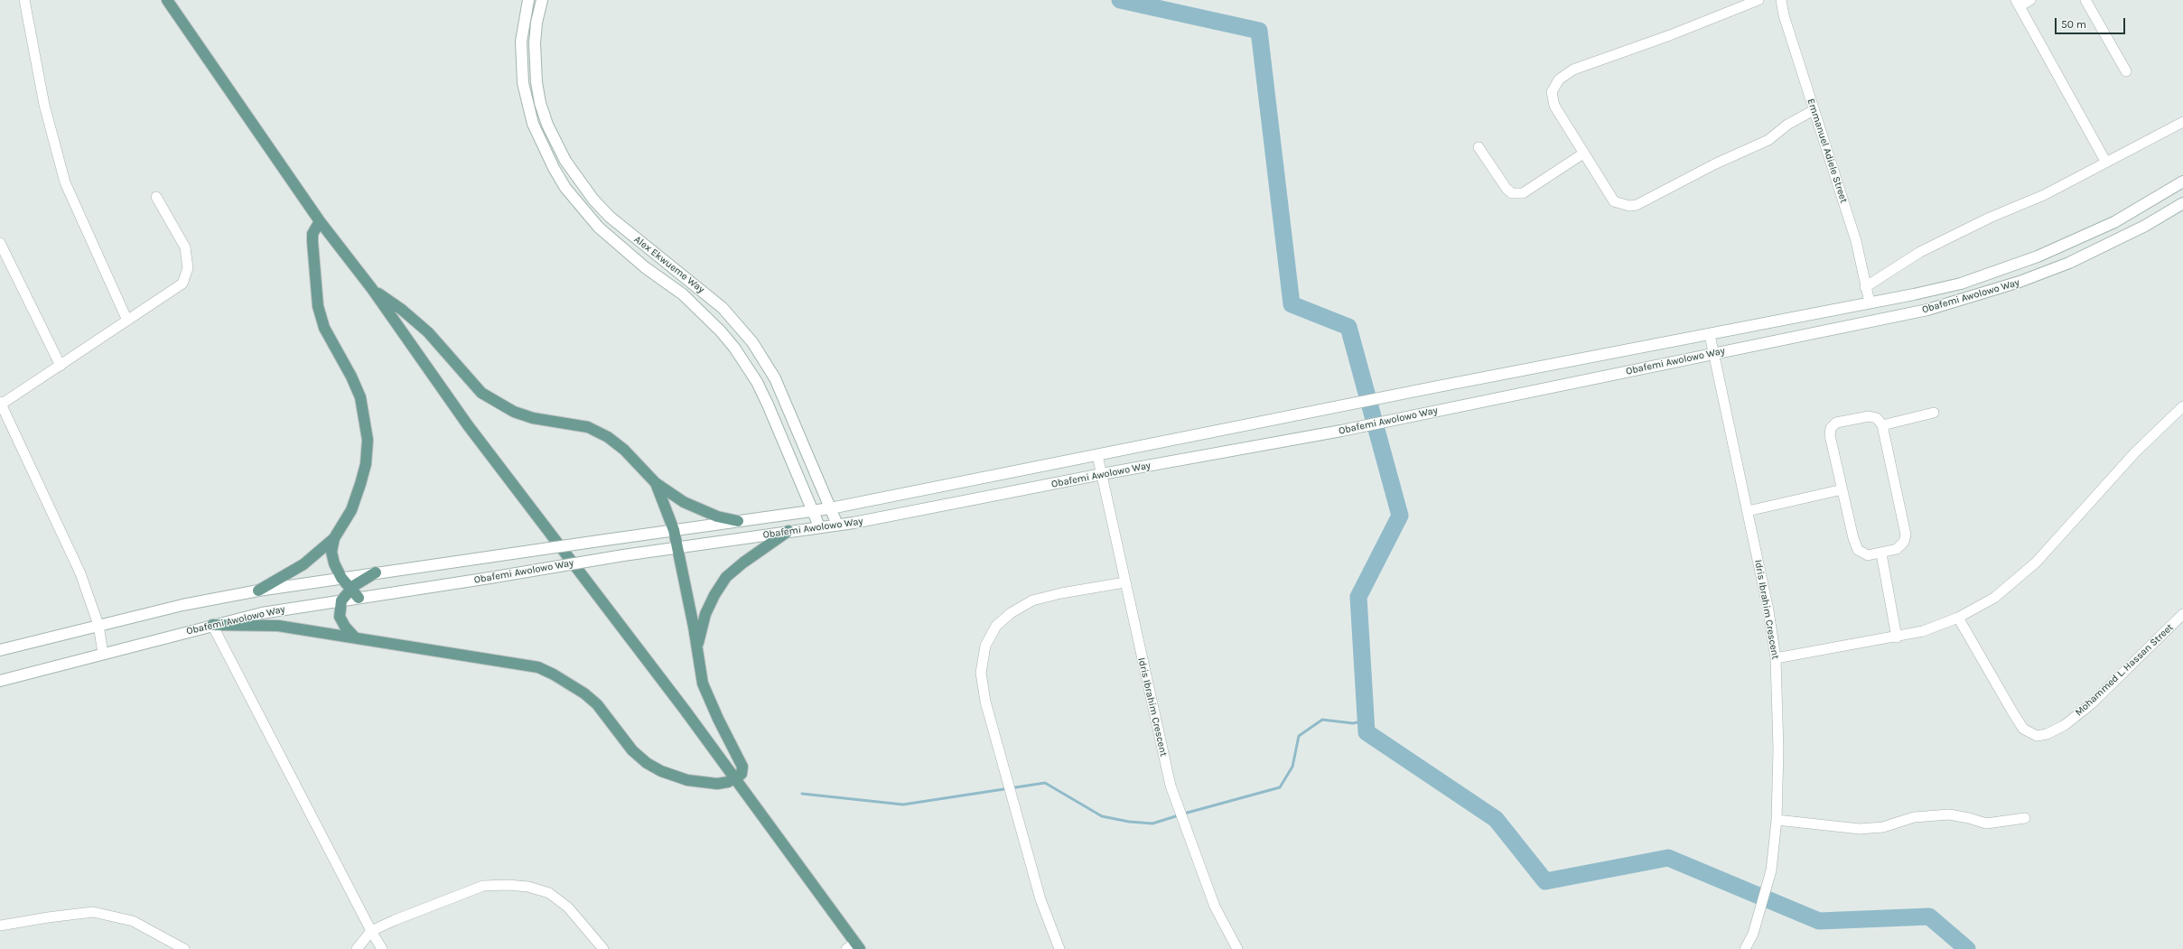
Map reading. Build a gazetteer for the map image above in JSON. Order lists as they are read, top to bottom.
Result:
{
  "streets": {
    "main road": ["Alex Ekwueme Way", "Obafemi Awolowo Way"],
    "street": ["Emmanuel Adiele Street", "Idris Ibrahim Crescent", "Mohammed L. Hassan Street"]
  },
  "crossings": [
    ["Emmanuel Adiele Street", "Obafemi Awolowo Way"],
    ["Alex Ekwueme Way", "Obafemi Awolowo Way"],
    ["Obafemi Awolowo Way", "Idris Ibrahim Crescent"]
  ],
  "scale_bar": "50 m"
}
